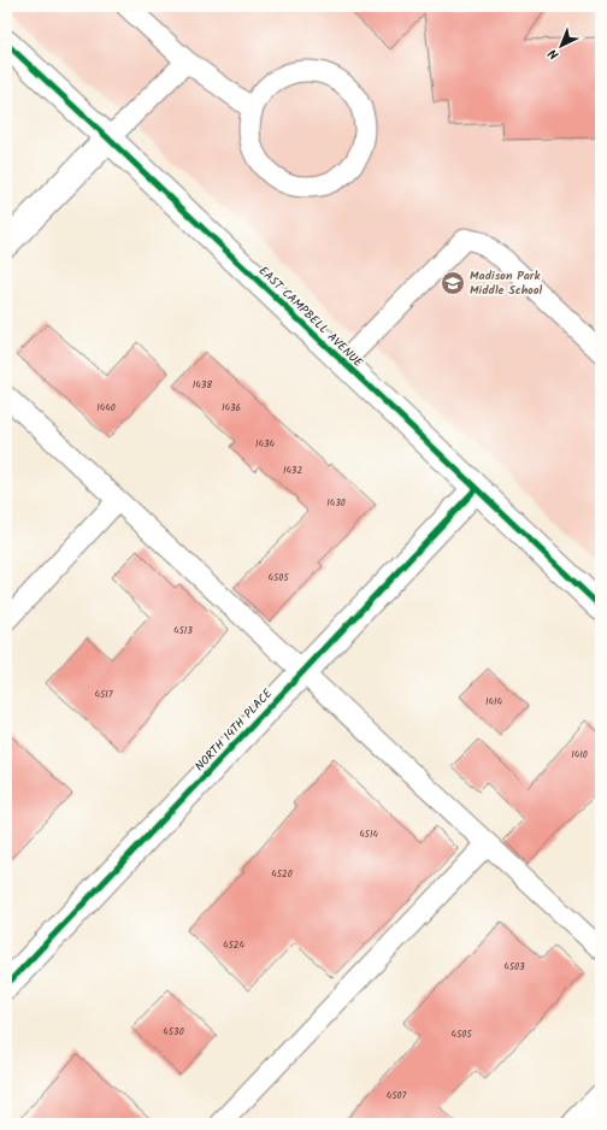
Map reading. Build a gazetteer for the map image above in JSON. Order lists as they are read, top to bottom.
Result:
{
  "streets": {
    "street": ["EAST CAMPBELL AVENUE", "NORTH 14TH PLACE"]
  },
  "crossings": [
    ["EAST CAMPBELL AVENUE", "NORTH 14TH PLACE"]
  ],
  "places": {
    "school or university": ["Madison Park Middle School"]
  },
  "house_numbers": [
    "1438",
    "1440",
    "1436",
    "1434",
    "1432",
    "1430",
    "4505",
    "4513",
    "4517",
    "1414",
    "1410",
    "4514",
    "4520",
    "4524",
    "4503",
    "4530",
    "4505",
    "4507"
  ],
  "north": "bottom left"
}
